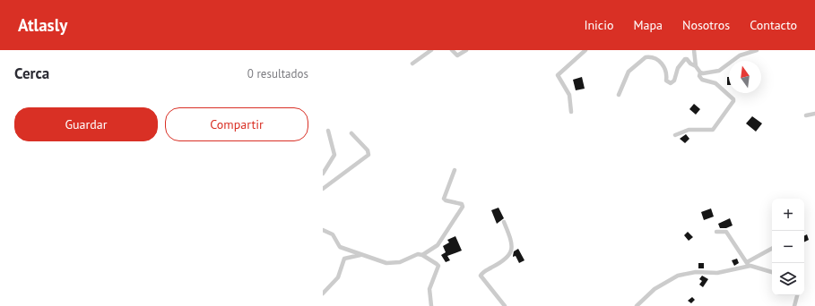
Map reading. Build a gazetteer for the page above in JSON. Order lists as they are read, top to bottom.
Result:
{
  "north": "top",
  "page": {
    "header": "Atlasly",
    "nav": [
      "Inicio",
      "Mapa",
      "Nosotros",
      "Contacto"
    ],
    "heading": ["Cerca", "0 resultados"],
    "buttons": ["Guardar", "Compartir"],
    "map_buttons": ["+", "−"]
  }
}
